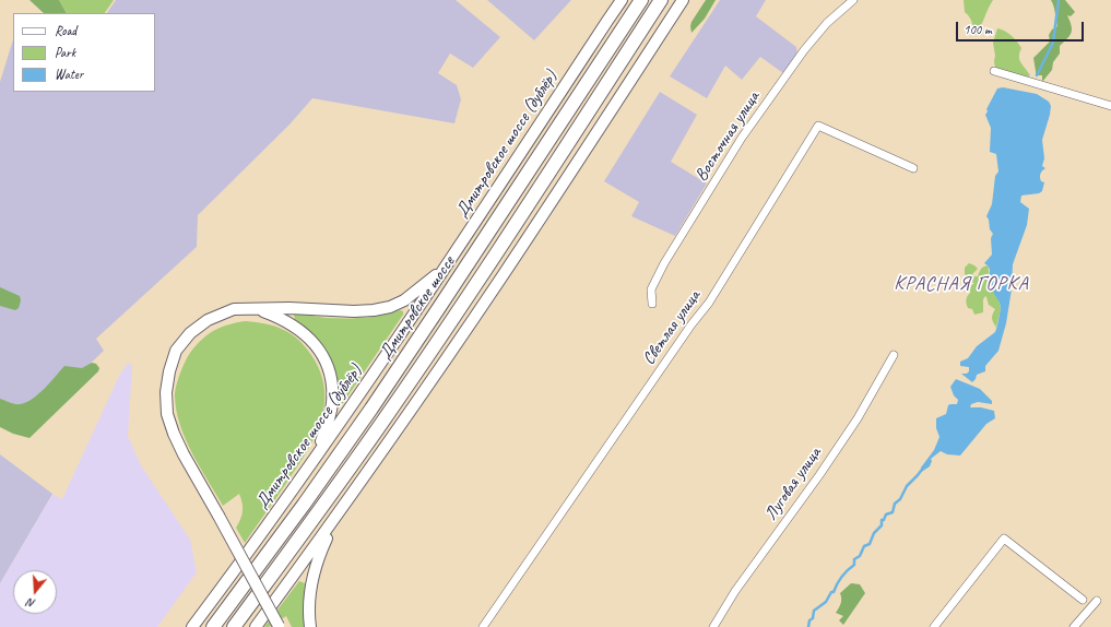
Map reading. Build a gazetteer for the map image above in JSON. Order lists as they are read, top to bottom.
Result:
{
  "streets": {
    "highway": ["Дмитровское шоссе"],
    "main road": ["Дмитровское шоссе (дублёр)"],
    "street": ["Восточная улица", "Светлая улица", "Луговая улица"]
  },
  "districts": ["КРАСНАЯ ГОРКА"],
  "legend": ["Road", "Park", "Water"],
  "scale_bar": "100 m",
  "north": "bottom"
}
